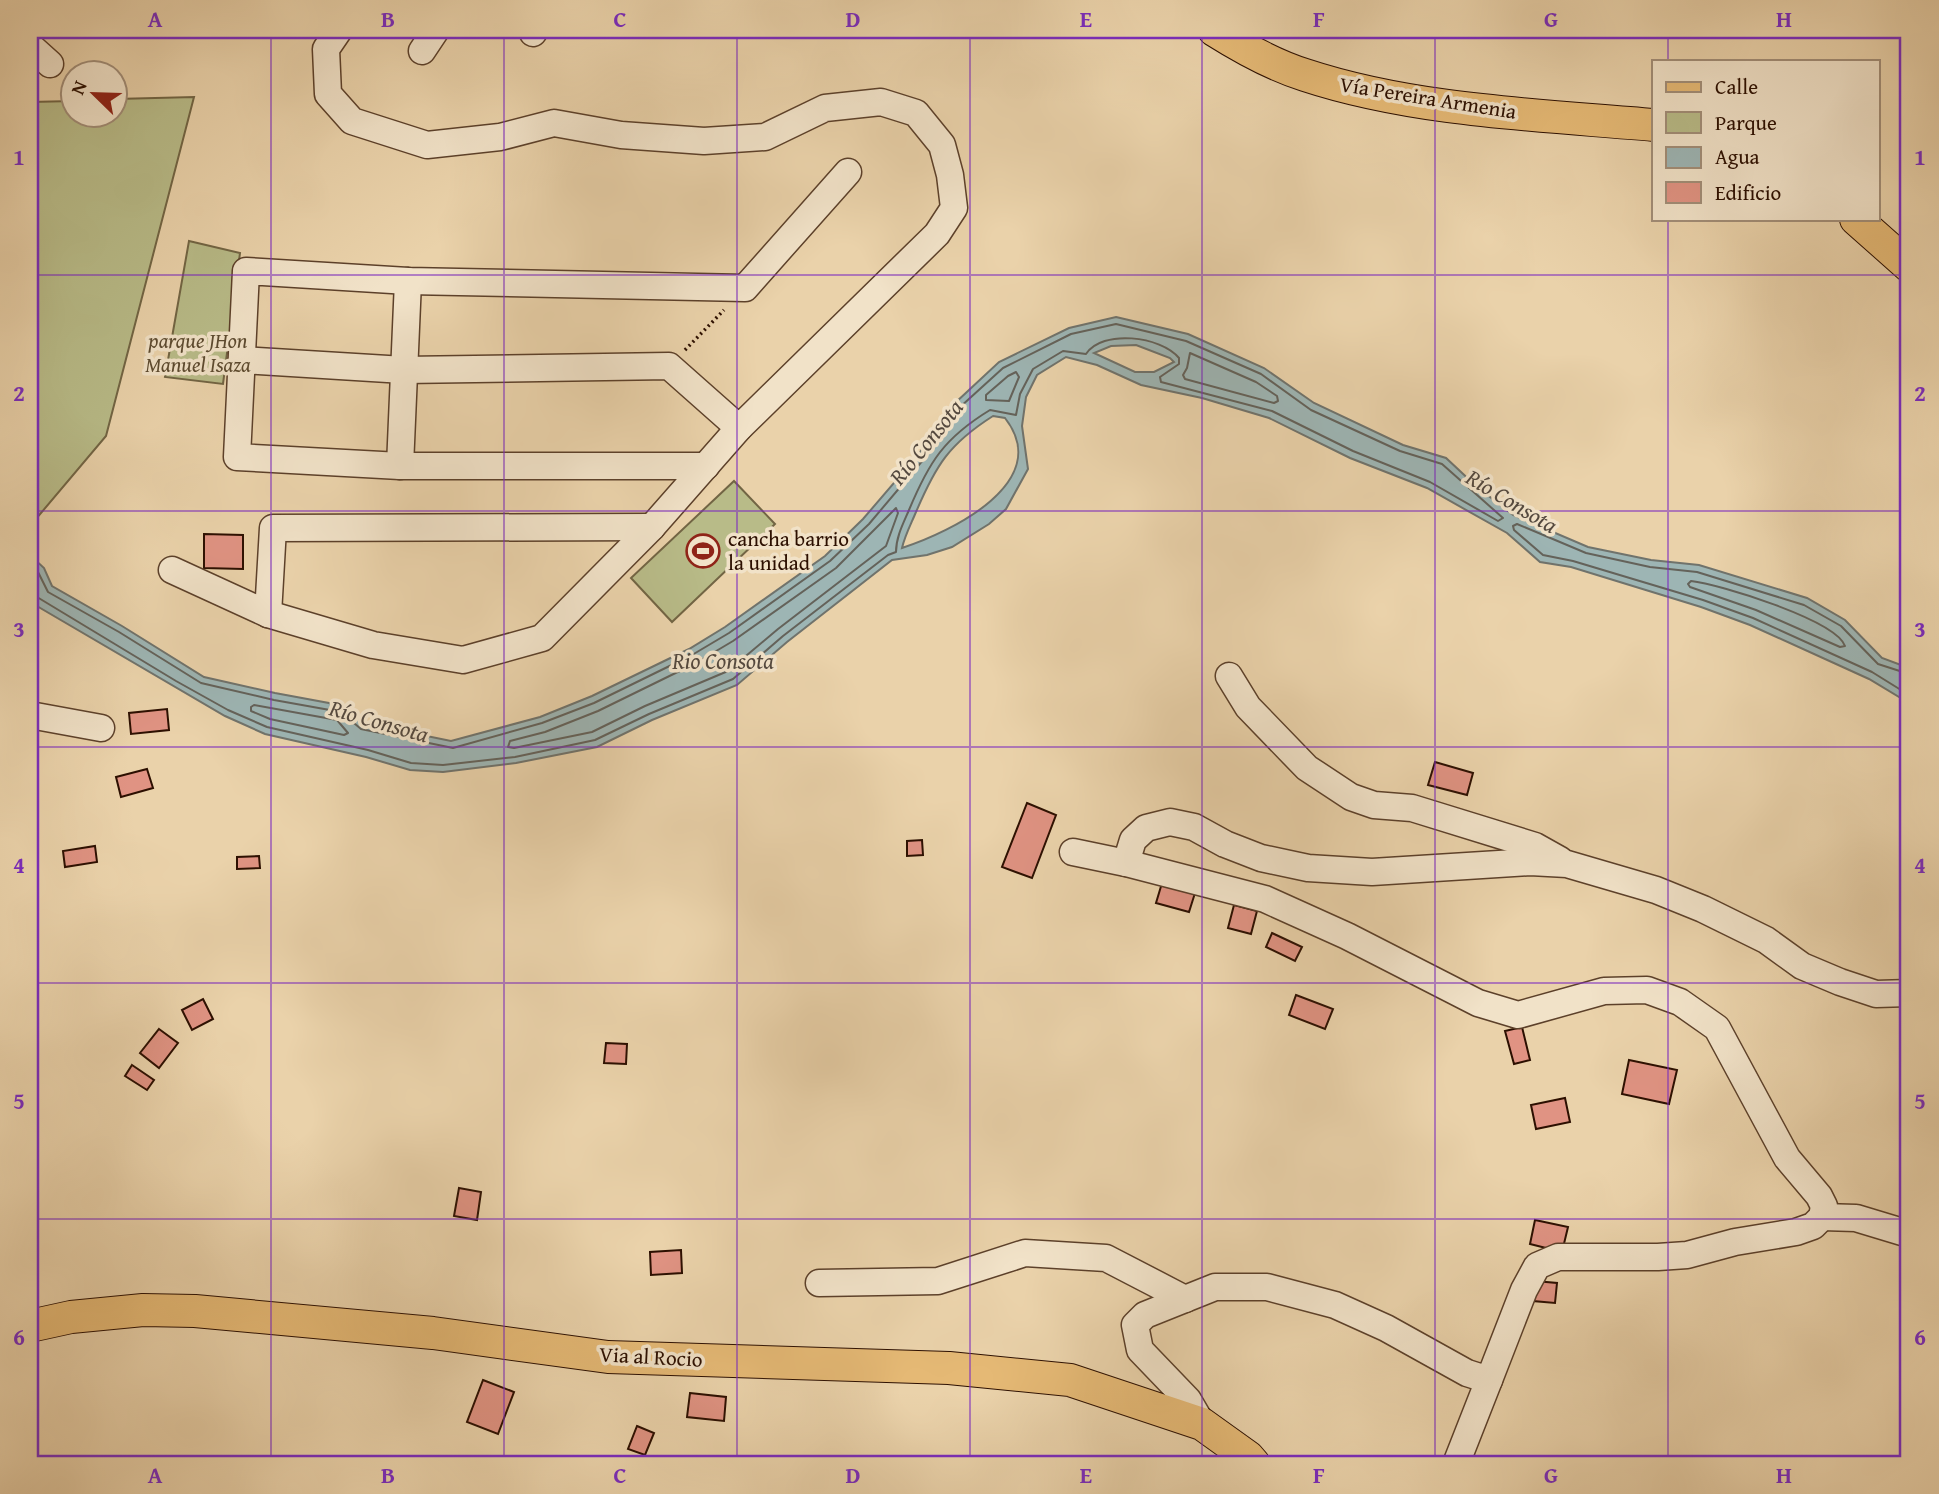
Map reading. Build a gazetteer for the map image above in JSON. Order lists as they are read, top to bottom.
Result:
{
  "streets": {
    "main road": ["Vía Pereira Armenia", "Via al Rocio"]
  },
  "water": ["Río Consota", "Rio Consota"],
  "parks": ["parque JHon Manuel Isaza"],
  "places": {
    "sports": ["cancha barrio la unidad"]
  },
  "legend": [
    "Calle",
    "Parque",
    "Agua",
    "Edificio"
  ],
  "north": "top left",
  "grid": {
    "columns": [
      "A",
      "B",
      "C",
      "D",
      "E",
      "F",
      "G",
      "H"
    ],
    "rows": [
      "1",
      "2",
      "3",
      "4",
      "5",
      "6"
    ]
  }
}
